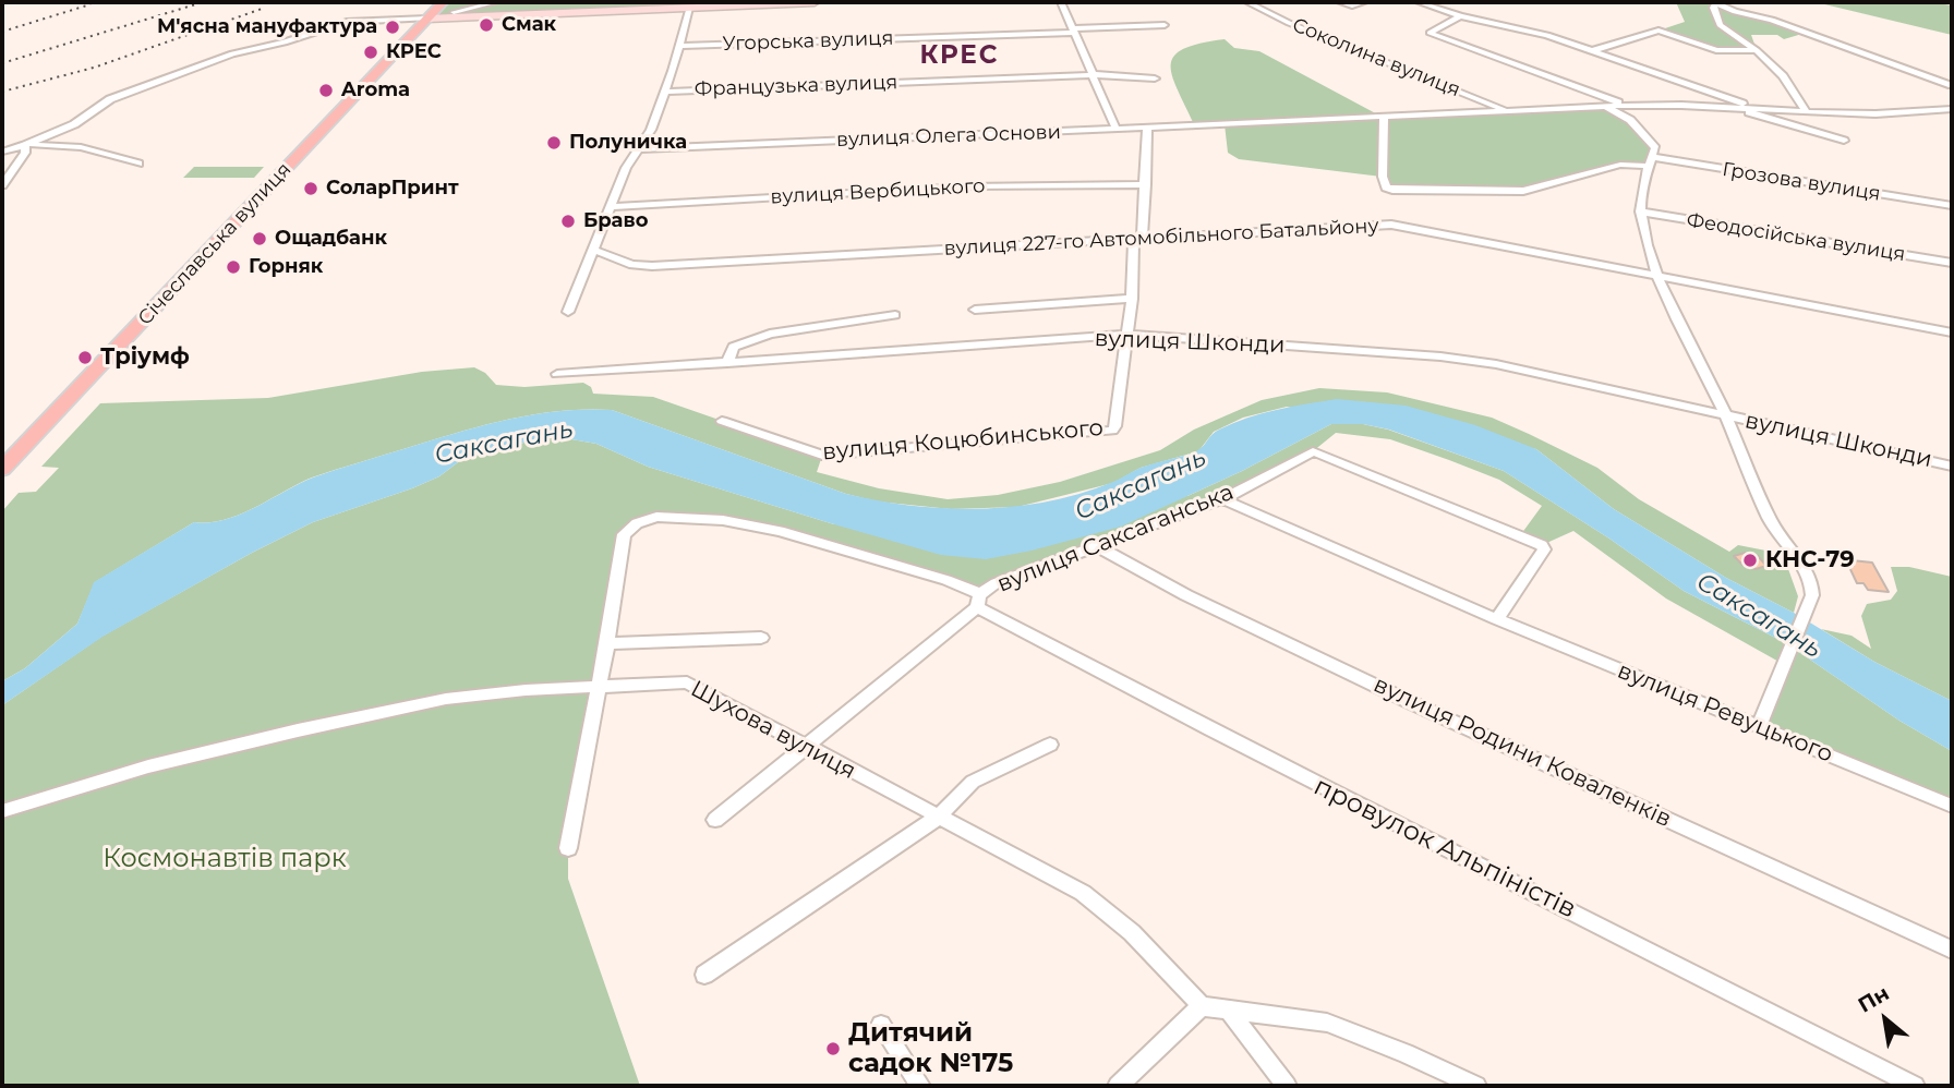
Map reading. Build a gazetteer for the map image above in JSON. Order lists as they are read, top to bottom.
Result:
{
  "streets": {
    "main road": ["Січеславська вулиця"],
    "street": [
      "Угорська вулиця",
      "Соколина вулиця",
      "Французька вулиця",
      "вулиця Олега Основи",
      "Грозова вулиця",
      "вулиця Вербицького",
      "вулиця 227-го Автомобільного Батальйону",
      "Феодосійська вулиця",
      "вулиця Шконди",
      "вулиця Коцюбинського",
      "вулиця Саксаганська",
      "вулиця Ревуцького",
      "Шухова вулиця",
      "вулиця Родини Коваленків",
      "провулок Альпіністів"
    ]
  },
  "crossings": [
    ["Соколина вулиця", "вулиця Олега Основи"],
    ["вулиця Олега Основи", "Грозова вулиця"],
    ["вулиця 227-го Автомобільного Батальйону", "вулиця Шконди"],
    ["Феодосійська вулиця", "вулиця Шконди"],
    ["вулиця Шконди", "вулиця Коцюбинського"],
    ["вулиця Шконди", "вулиця Ревуцького"],
    ["вулиця Саксаганська", "вулиця Ревуцького"],
    ["вулиця Саксаганська", "Шухова вулиця"],
    ["вулиця Саксаганська", "вулиця Родини Коваленків"],
    ["вулиця Саксаганська", "провулок Альпіністів"]
  ],
  "districts": ["КРЕС"],
  "water": ["Саксагань"],
  "parks": ["Космонавтів парк"],
  "places": [
    "Смак",
    "М'ясна мануфактура",
    "КРЕС",
    "Aroma",
    "Полуничка",
    "СоларПринт",
    "Браво",
    "Ощадбанк",
    "Горняк",
    "Тріумф",
    "КНС-79",
    "Дитячий садок №175"
  ],
  "north": "top left"
}
